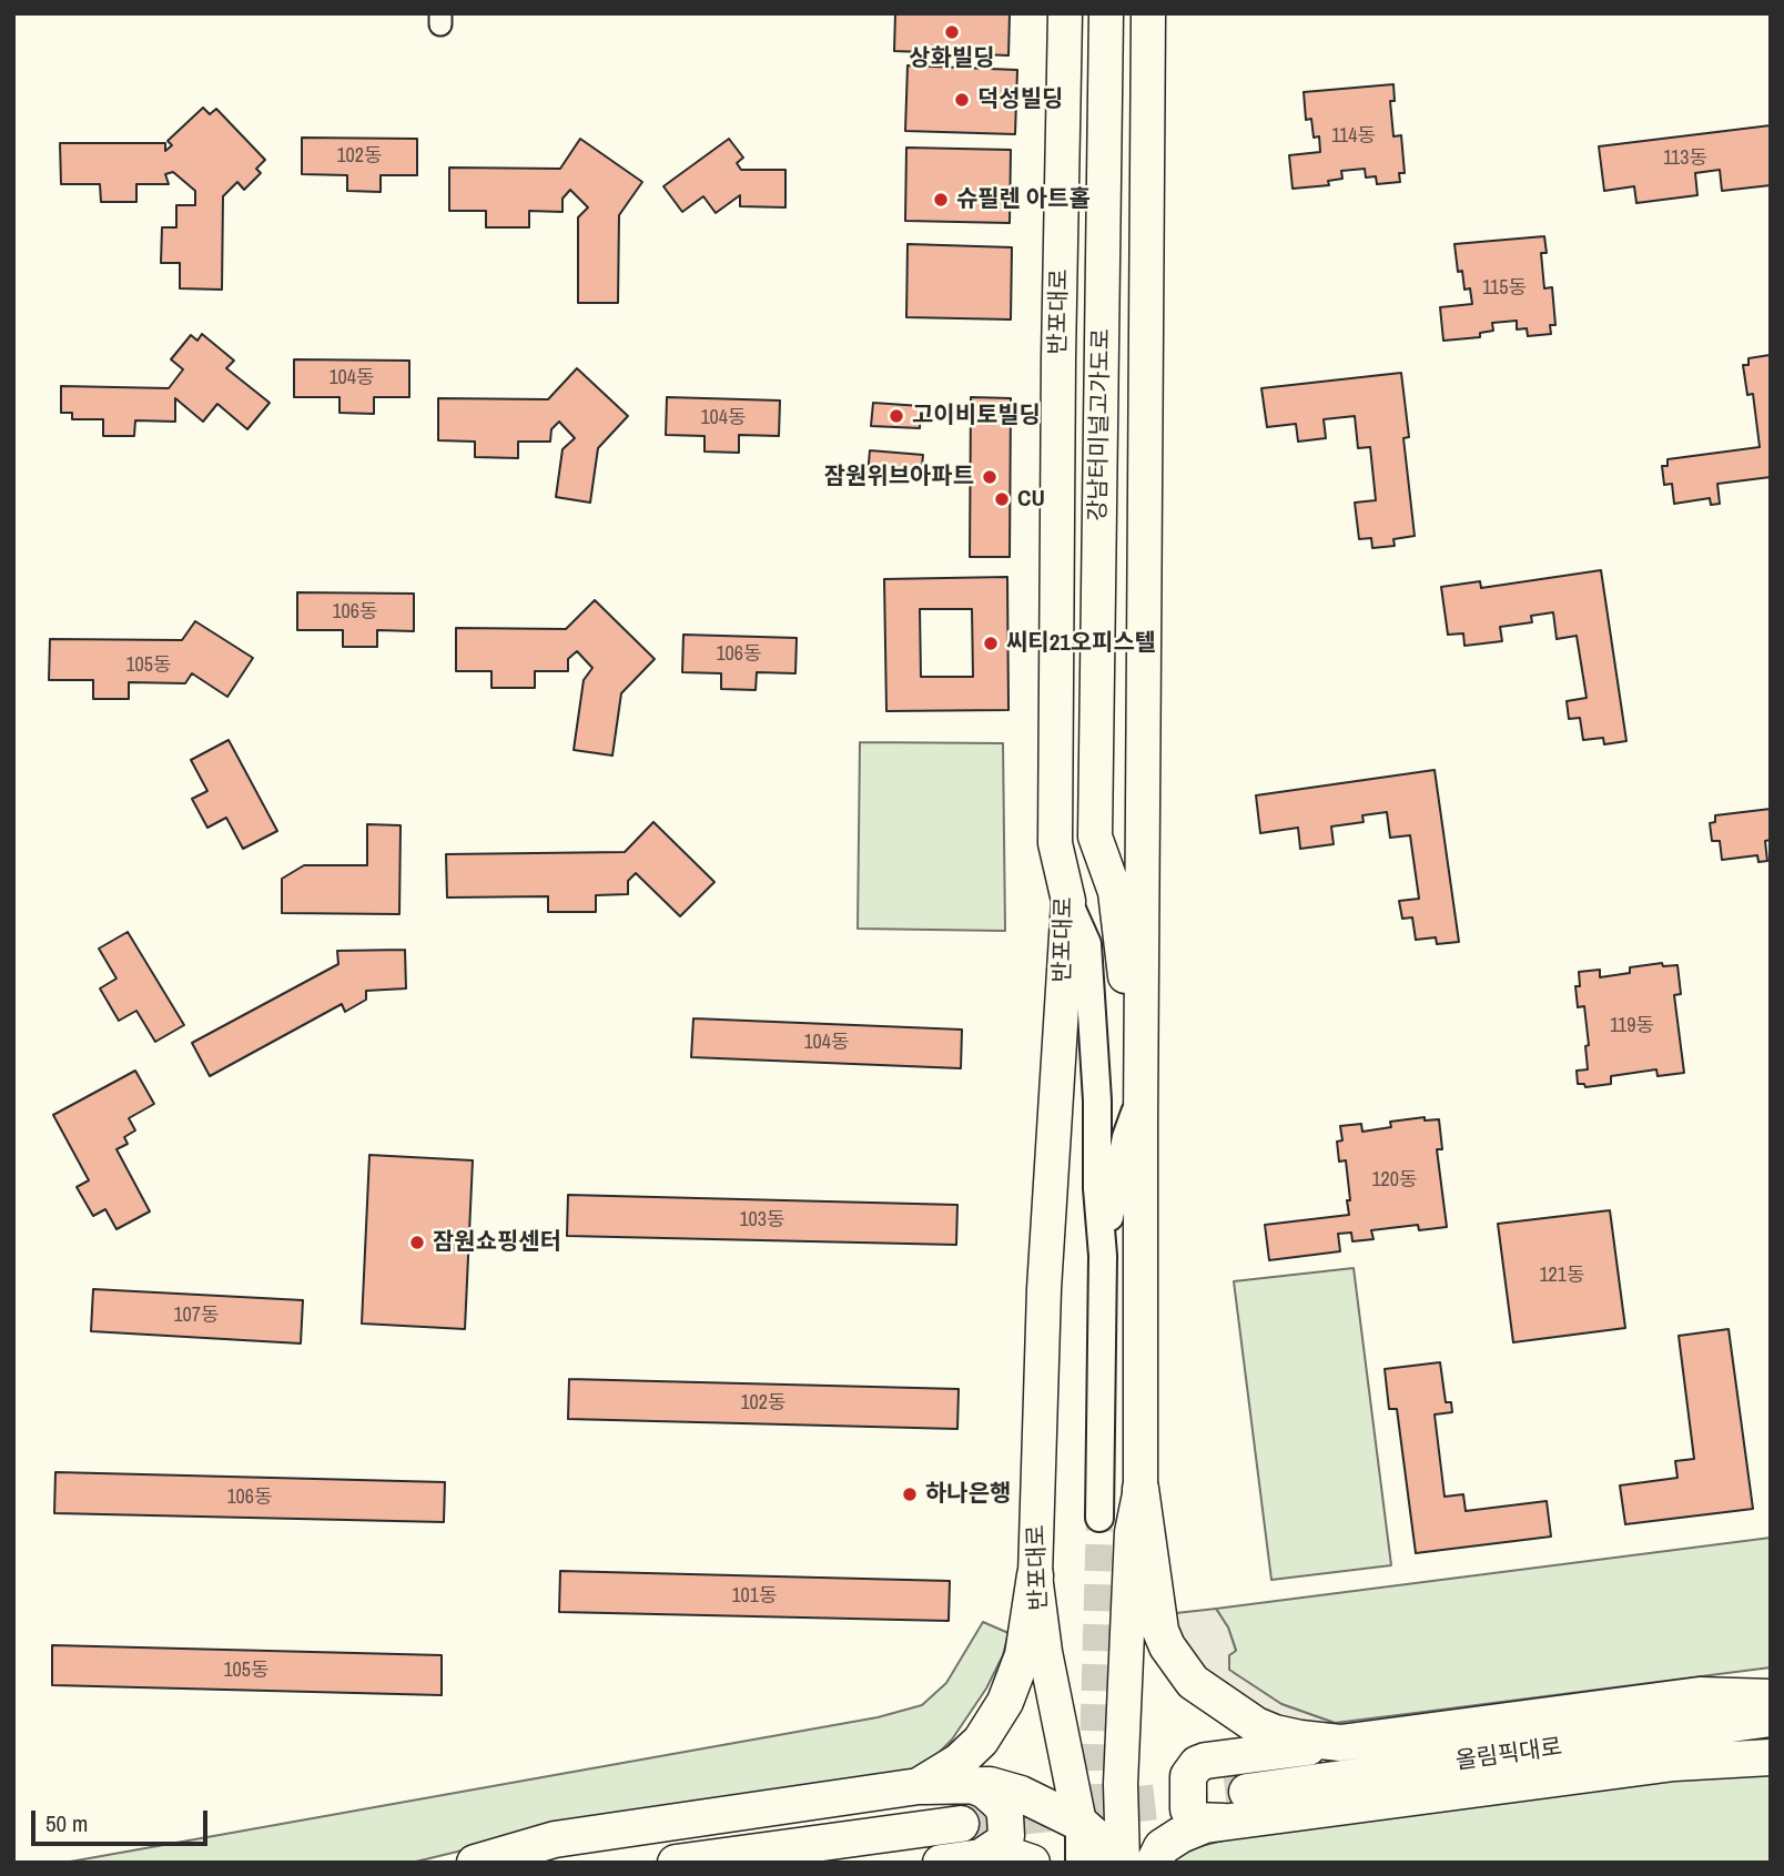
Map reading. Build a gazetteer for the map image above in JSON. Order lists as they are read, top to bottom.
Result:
{
  "streets": {
    "highway": ["올림픽대로"],
    "main road": ["반포대로", "강남터미널고가도로"]
  },
  "places": [
    "상화빌딩",
    "덕성빌딩",
    "슈필렌 아트홀",
    "고이비토빌딩",
    "잠원위브아파트",
    "CU",
    "씨티21오피스텔",
    "잠원쇼핑센터",
    "하나은행"
  ],
  "house_numbers": [
    "114동",
    "102동",
    "113동",
    "115동",
    "104동",
    "104동",
    "106동",
    "106동",
    "105동",
    "119동",
    "104동",
    "120동",
    "103동",
    "121동",
    "107동",
    "102동",
    "106동",
    "101동",
    "105동"
  ],
  "scale_bar": "50 m"
}
